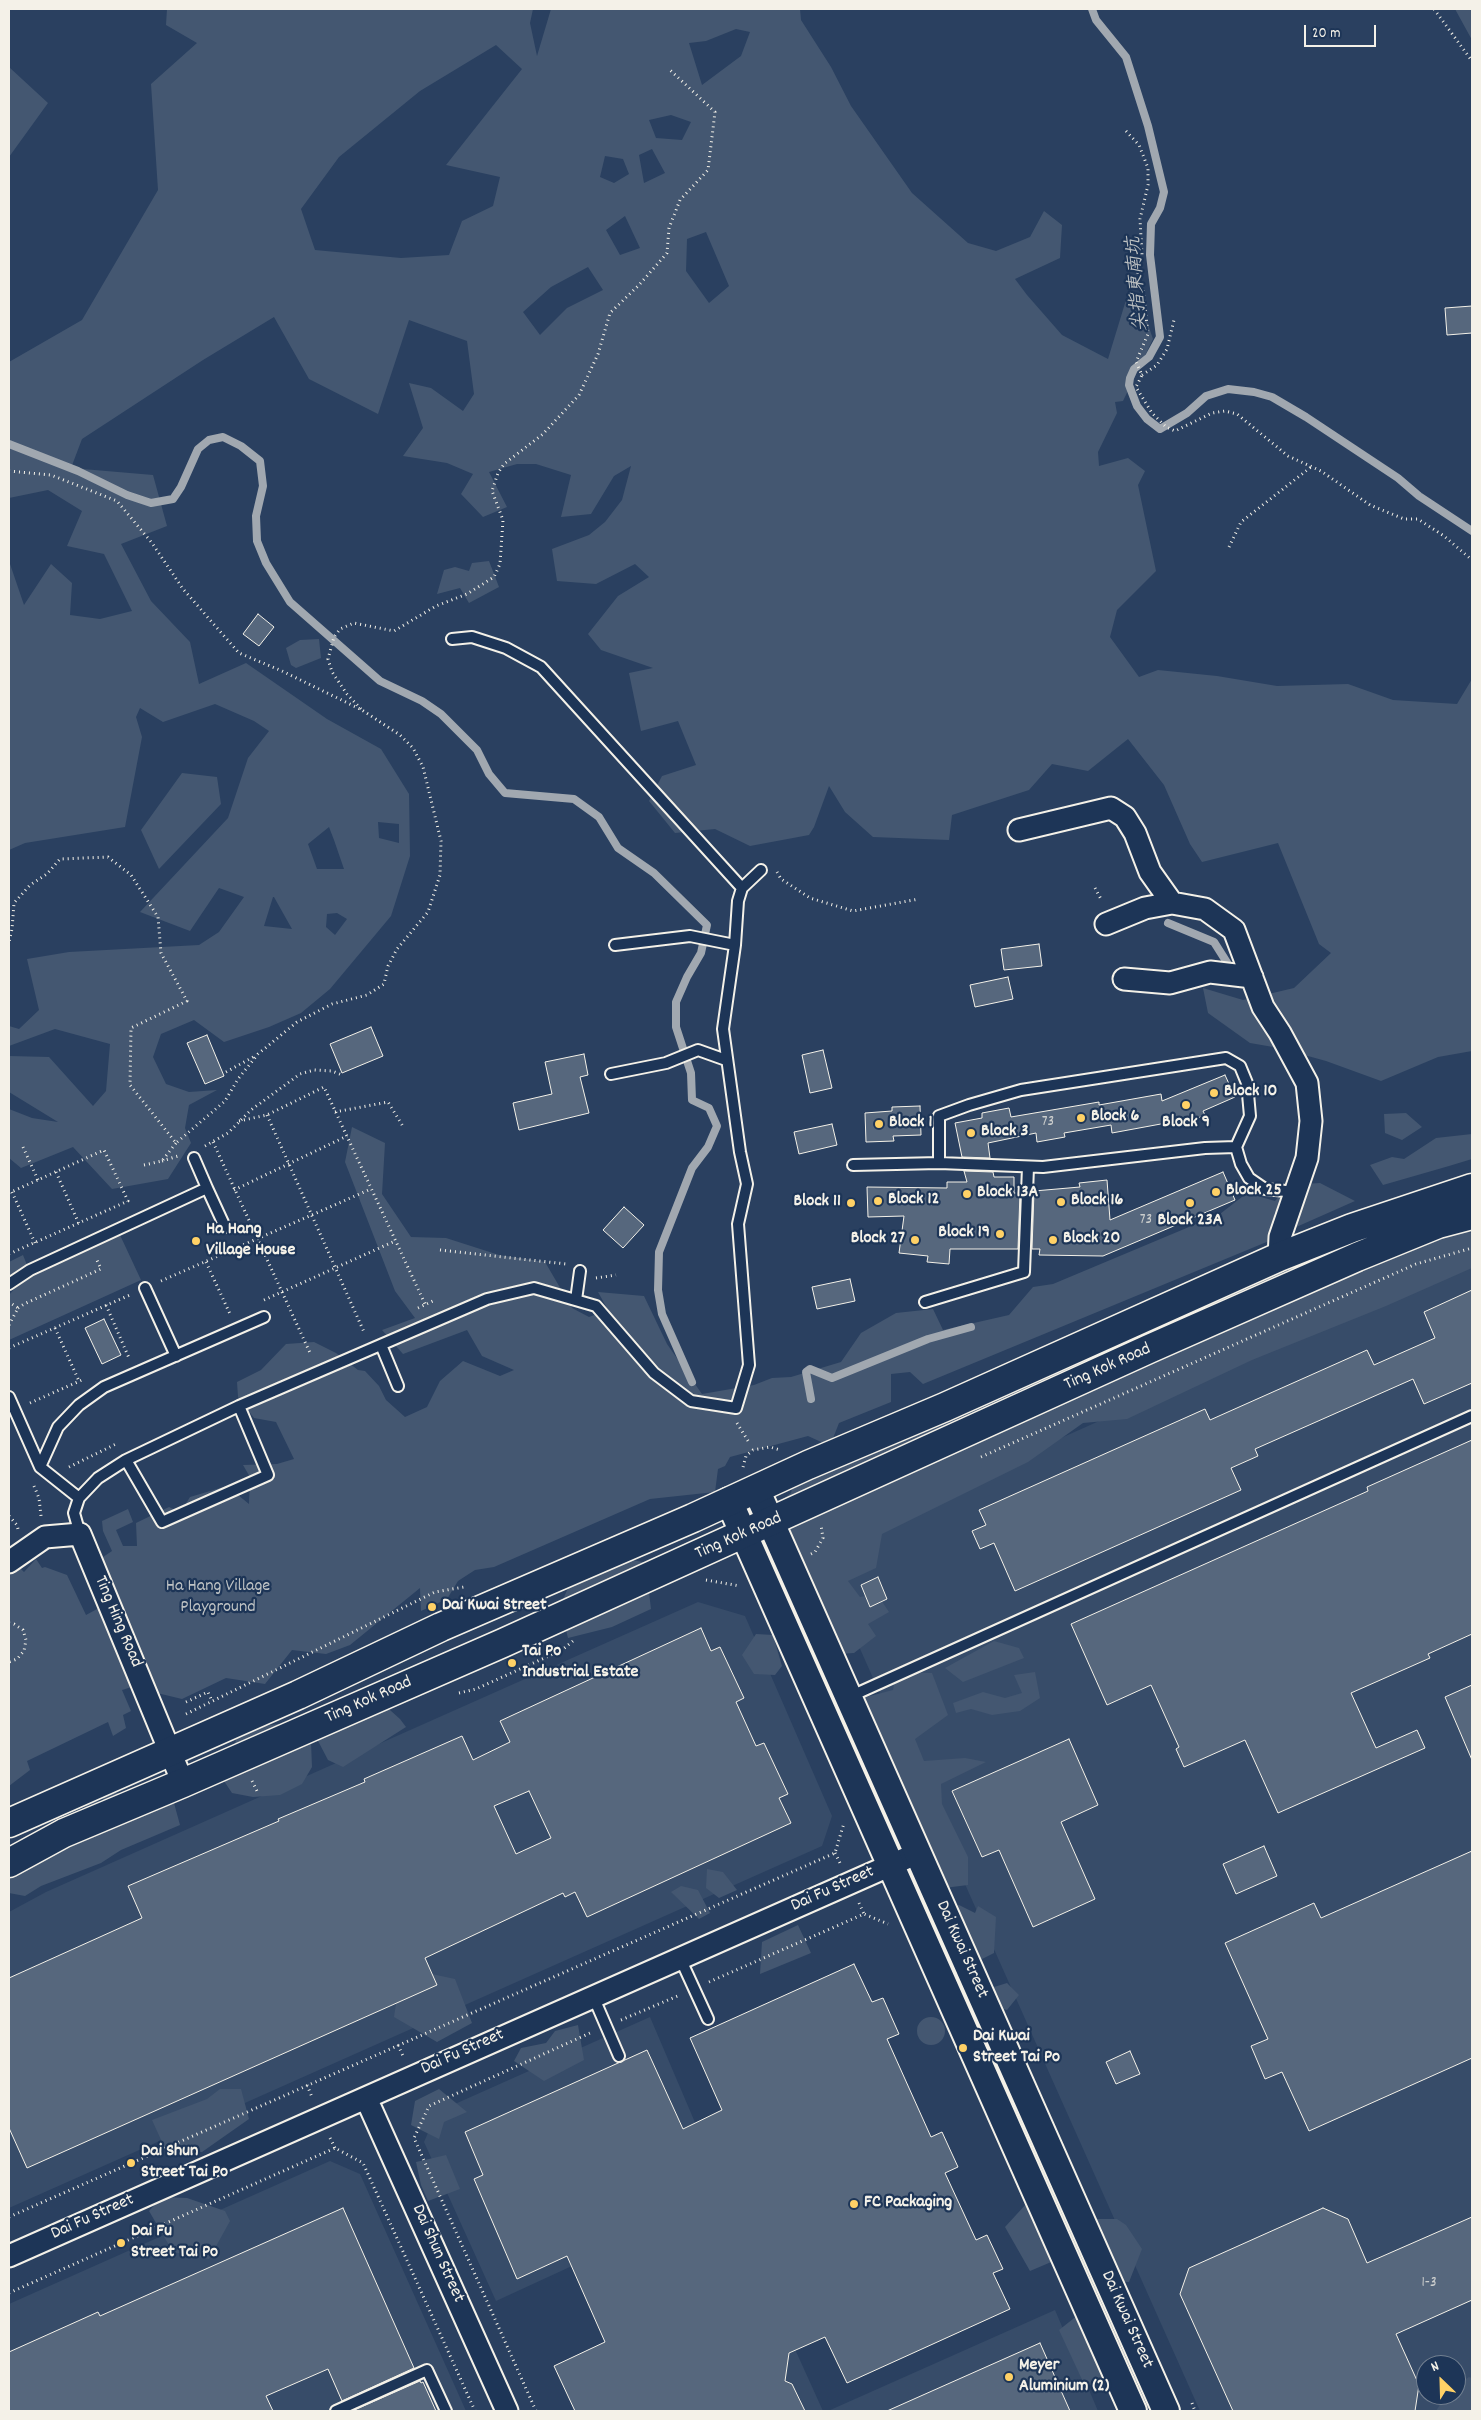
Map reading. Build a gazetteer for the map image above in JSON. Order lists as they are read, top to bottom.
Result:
{
  "streets": {
    "main road": ["Ting Kok Road"],
    "street": [
      "Ting Hing Road",
      "Dai Fu Street",
      "Dai Kwai Street",
      "Dai Shun Street"
    ]
  },
  "crossings": [
    ["Ting Kok Road", "Ting Hing Road"],
    ["Ting Kok Road", "Dai Kwai Street"],
    ["Dai Fu Street", "Dai Kwai Street"],
    ["Dai Fu Street", "Dai Shun Street"]
  ],
  "water": ["尖指東南坑"],
  "parks": ["Ha Hang Village Playground"],
  "places": [
    "Block 10",
    "Block 9",
    "Block 6",
    "Block 1",
    "Block 3",
    "Block 25",
    "Block 13A",
    "Block 12",
    "Block 16",
    "Block 11",
    "Block 23A",
    "Block 19",
    "Block 27",
    "Block 20",
    "Ha Hang Village House",
    "Dai Kwai Street",
    "Tai Po Industrial Estate",
    "Dai Kwai Street Tai Po",
    "Dai Shun Street Tai Po",
    "FC Packaging",
    "Dai Fu Street Tai Po",
    "Meyer Aluminium (2)"
  ],
  "house_numbers": ["73", "73", "1-3"],
  "scale_bar": "20 m",
  "north": "top left"
}
